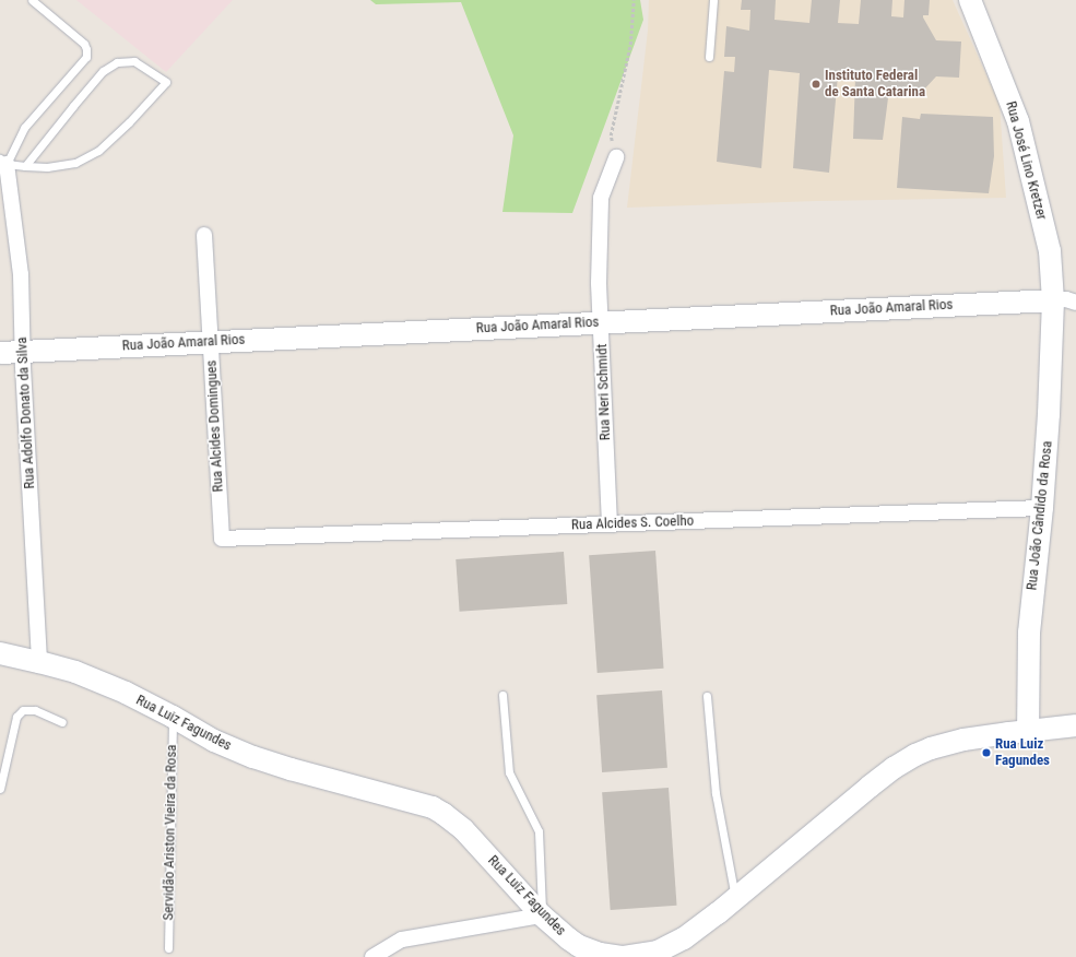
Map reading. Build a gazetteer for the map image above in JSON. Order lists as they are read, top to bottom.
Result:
{
  "streets": {
    "main road": [
      "Rua José Lino Kretzer",
      "Rua João Amaral Rios",
      "Rua João Cândido da Rosa",
      "Rua Luiz Fagundes"
    ],
    "street": [
      "Rua Neri Schmidt",
      "Rua Adolfo Donato da Silva",
      "Rua Alcides Domingues",
      "Rua Alcides S. Coelho"
    ],
    "lane": ["Servidão Ariston Vieira da Rosa"]
  },
  "crossings": [
    ["Rua José Lino Kretzer", "Rua João Amaral Rios"],
    ["Rua José Lino Kretzer", "Rua João Cândido da Rosa"],
    ["Rua João Amaral Rios", "Rua Neri Schmidt"],
    ["Rua João Amaral Rios", "Rua Adolfo Donato da Silva"],
    ["Rua João Amaral Rios", "Rua Alcides Domingues"],
    ["Rua João Amaral Rios", "Rua João Cândido da Rosa"],
    ["Rua Neri Schmidt", "Rua Alcides S. Coelho"],
    ["Rua Adolfo Donato da Silva", "Rua Luiz Fagundes"],
    ["Rua Alcides Domingues", "Rua Alcides S. Coelho"],
    ["Rua João Cândido da Rosa", "Rua Alcides S. Coelho"],
    ["Rua João Cândido da Rosa", "Rua Luiz Fagundes"],
    ["Rua Luiz Fagundes", "Servidão Ariston Vieira da Rosa"]
  ],
  "places": ["Instituto Federal de Santa Catarina", "Rua Luiz Fagundes"]
}
